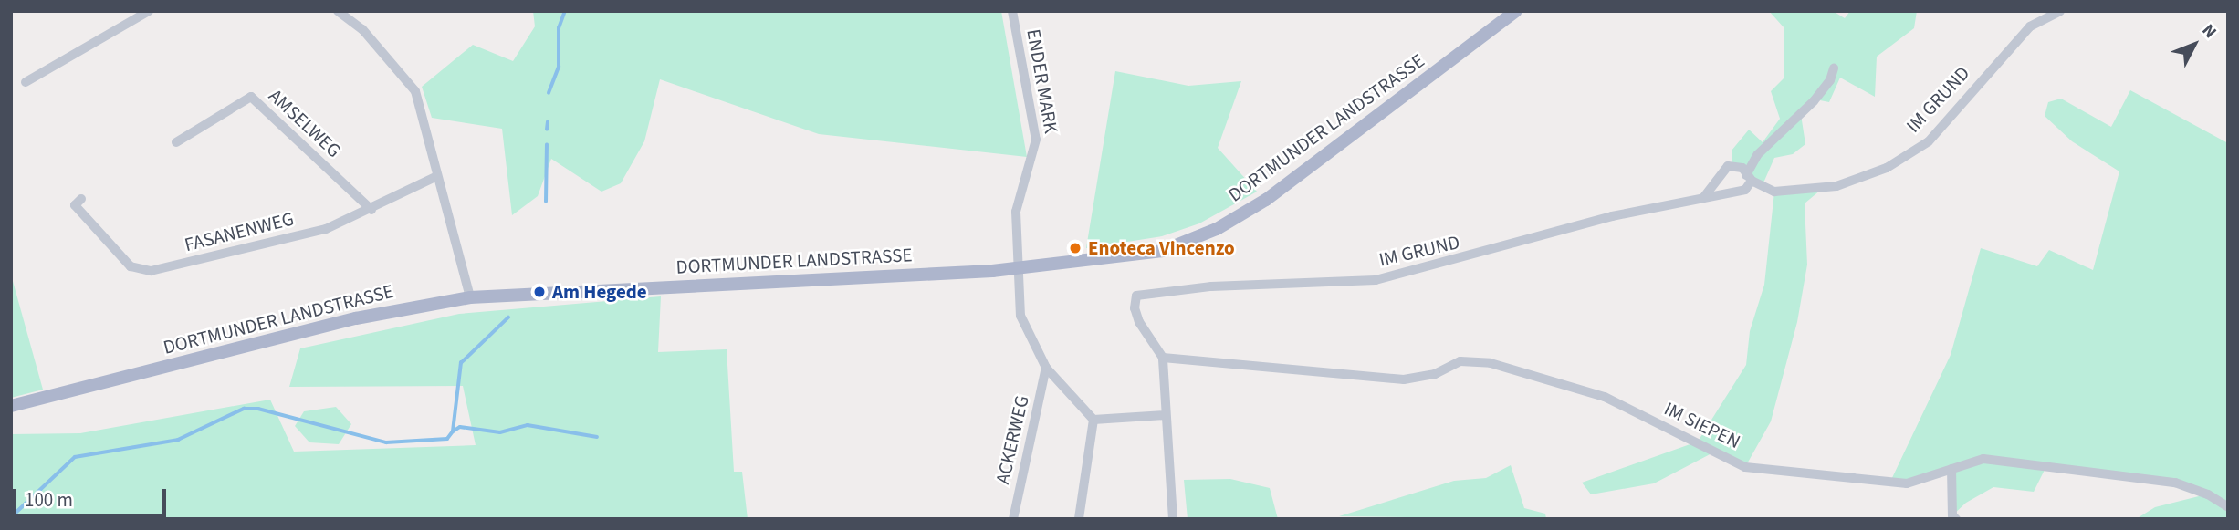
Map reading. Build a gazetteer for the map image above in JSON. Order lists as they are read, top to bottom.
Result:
{
  "streets": {
    "main road": ["DORTMUNDER LANDSTRASSE"],
    "street": [
      "ENDER MARK",
      "IM GRUND",
      "AMSELWEG",
      "FASANENWEG",
      "IM SIEPEN",
      "ACKERWEG"
    ]
  },
  "crossings": [
    ["ENDER MARK", "DORTMUNDER LANDSTRASSE"],
    ["ENDER MARK", "ACKERWEG"],
    ["IM GRUND", "IM SIEPEN"],
    ["AMSELWEG", "FASANENWEG"]
  ],
  "places": ["Enoteca Vincenzo", "Am Hegede"],
  "scale_bar": "100 m",
  "north": "top right"
}
